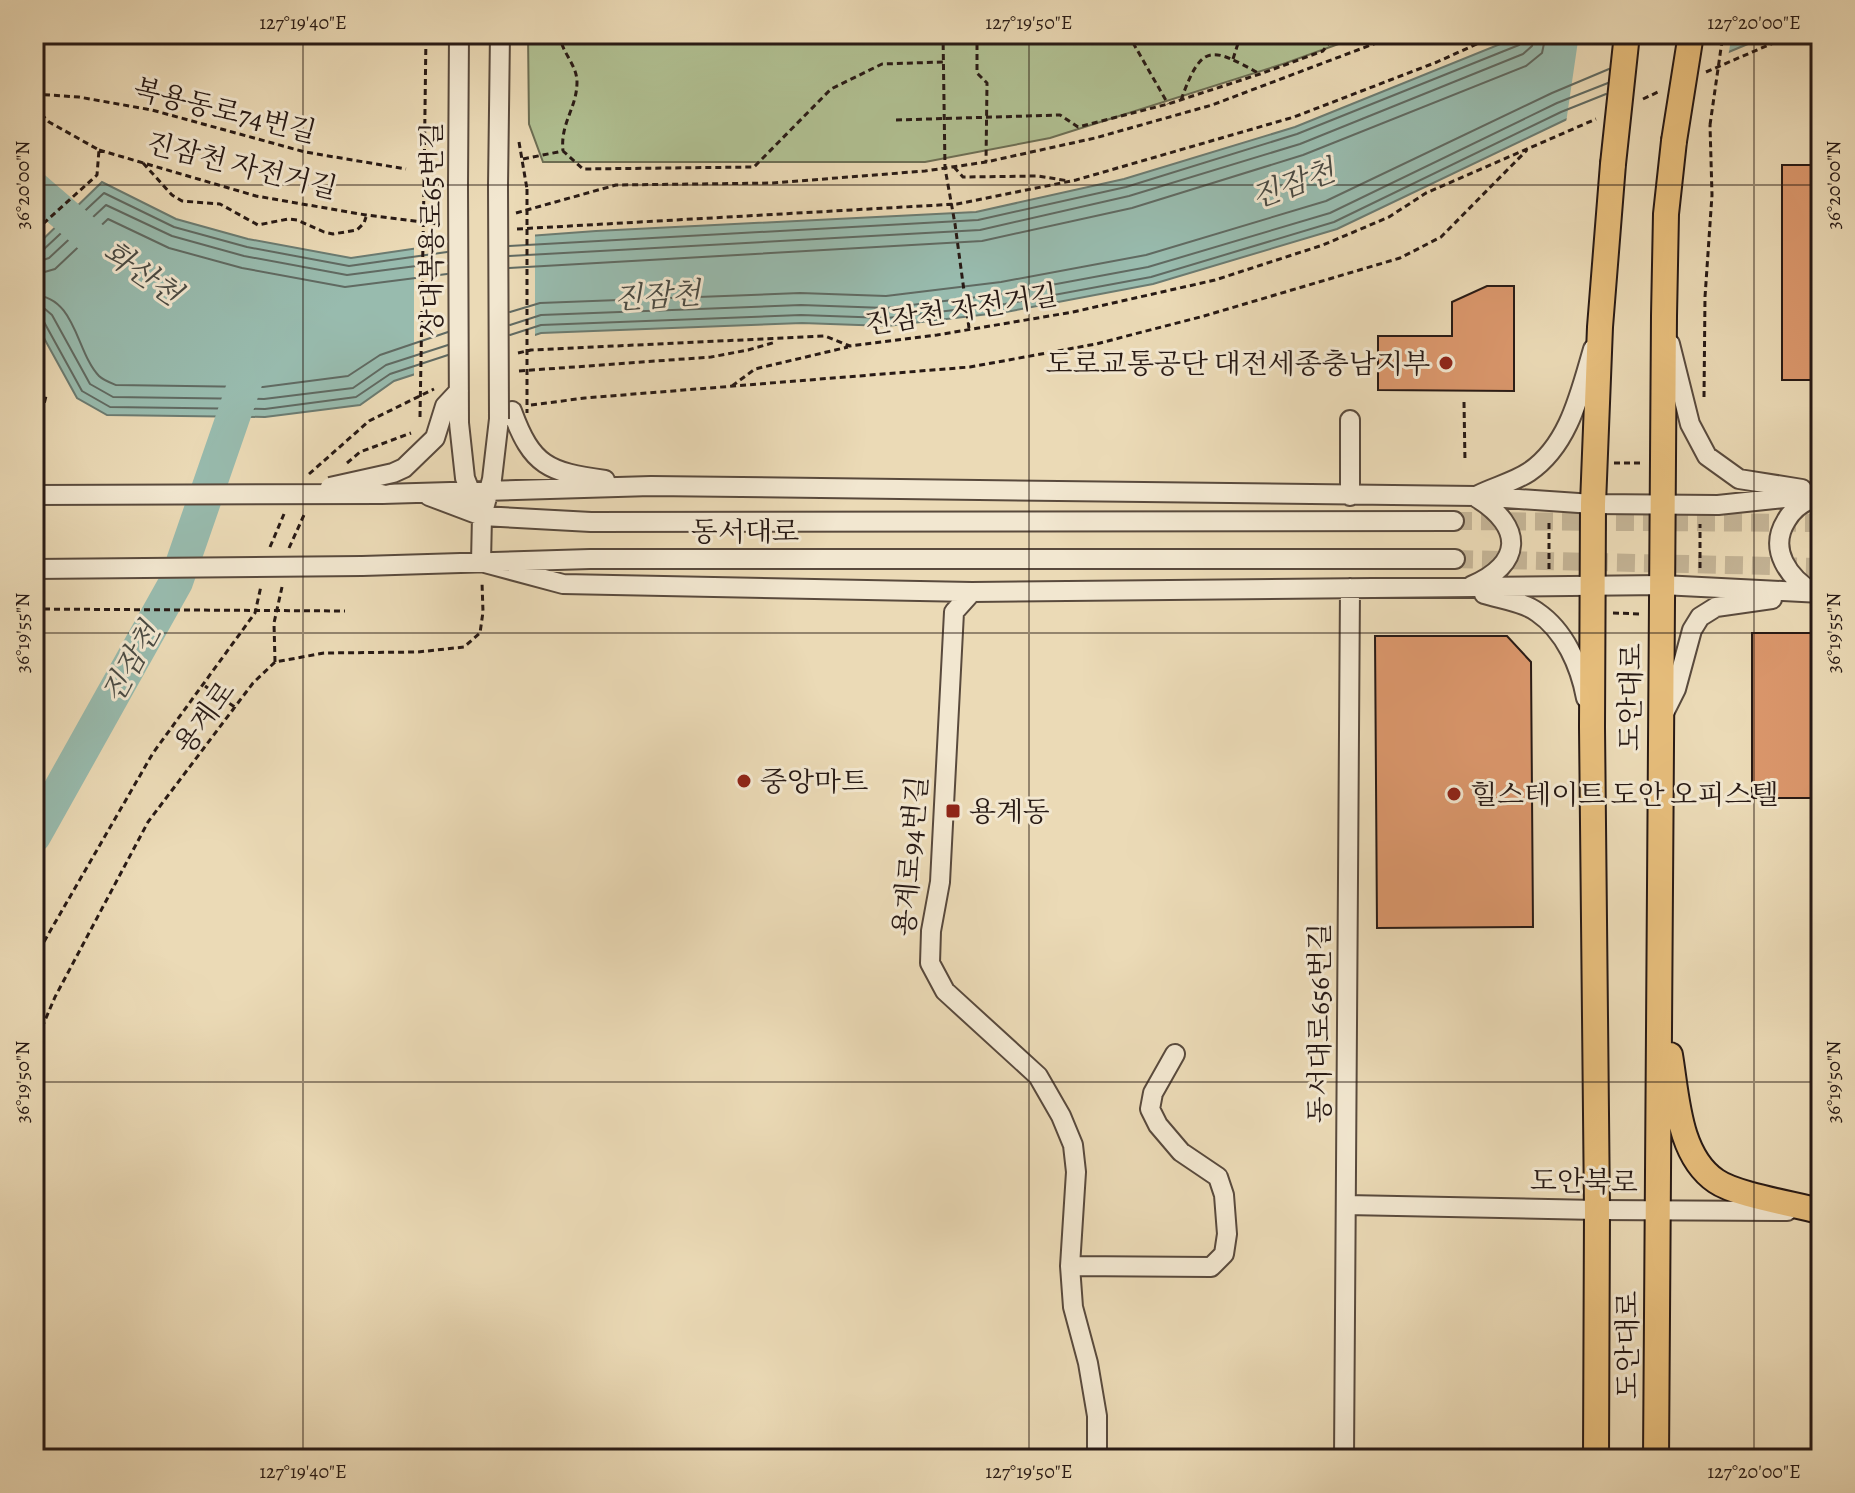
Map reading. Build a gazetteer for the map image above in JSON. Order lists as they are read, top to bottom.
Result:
{
  "streets": {
    "main road": ["도안대로"],
    "street": [
      "상대복용로65번길",
      "동서대로",
      "용계로94번길",
      "동서대로656번길",
      "도안북로"
    ],
    "path": ["복용동로74번길", "진잠천 자전거길", "용계로"]
  },
  "crossings": [
    ["도안대로", "도안북로"],
    ["동서대로656번길", "도안북로"]
  ],
  "water": ["진잠천", "화산천"],
  "places": {
    "other": ["도로교통공단 대전세종충남지부", "중앙마트", "힐스테이트 도안 오피스텔"],
    "transit": ["용계동"]
  },
  "coordinates": [
    "127°19'40\"E",
    "127°19'50\"E",
    "127°20'00\"E",
    "36°20'00\"N",
    "36°19'55\"N",
    "36°19'50\"N"
  ]
}
